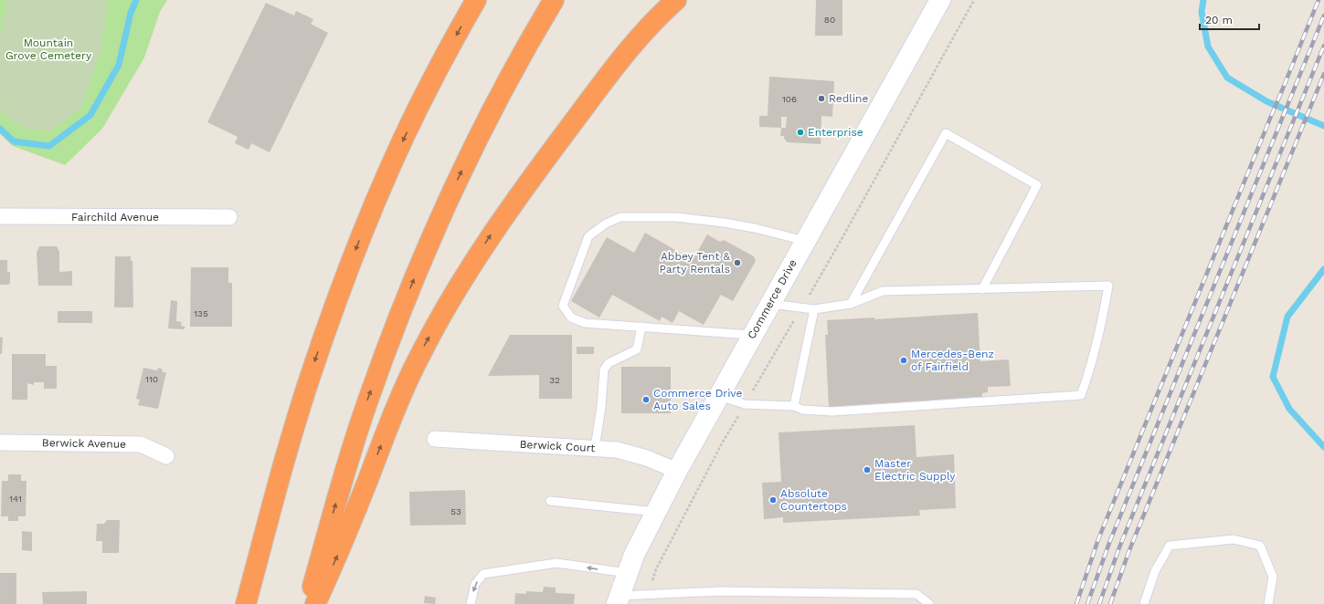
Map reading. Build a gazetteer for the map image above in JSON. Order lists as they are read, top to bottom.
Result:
{
  "streets": {
    "main road": ["Commerce Drive"],
    "street": ["Fairchild Avenue", "Berwick Avenue", "Berwick Court"]
  },
  "crossings": [
    ["Commerce Drive", "Berwick Court"]
  ],
  "parks": ["Mountain Grove Cemetery"],
  "places": [
    "Redline",
    "Enterprise",
    "Abbey Tent & Party Rentals",
    "Mercedes-Benz of Fairfield",
    "Commerce Drive Auto Sales",
    "Master Electric Supply",
    "Absolute Countertops"
  ],
  "house_numbers": [
    "80",
    "106",
    "135",
    "110",
    "32",
    "141",
    "53"
  ],
  "scale_bar": "20 m"
}
